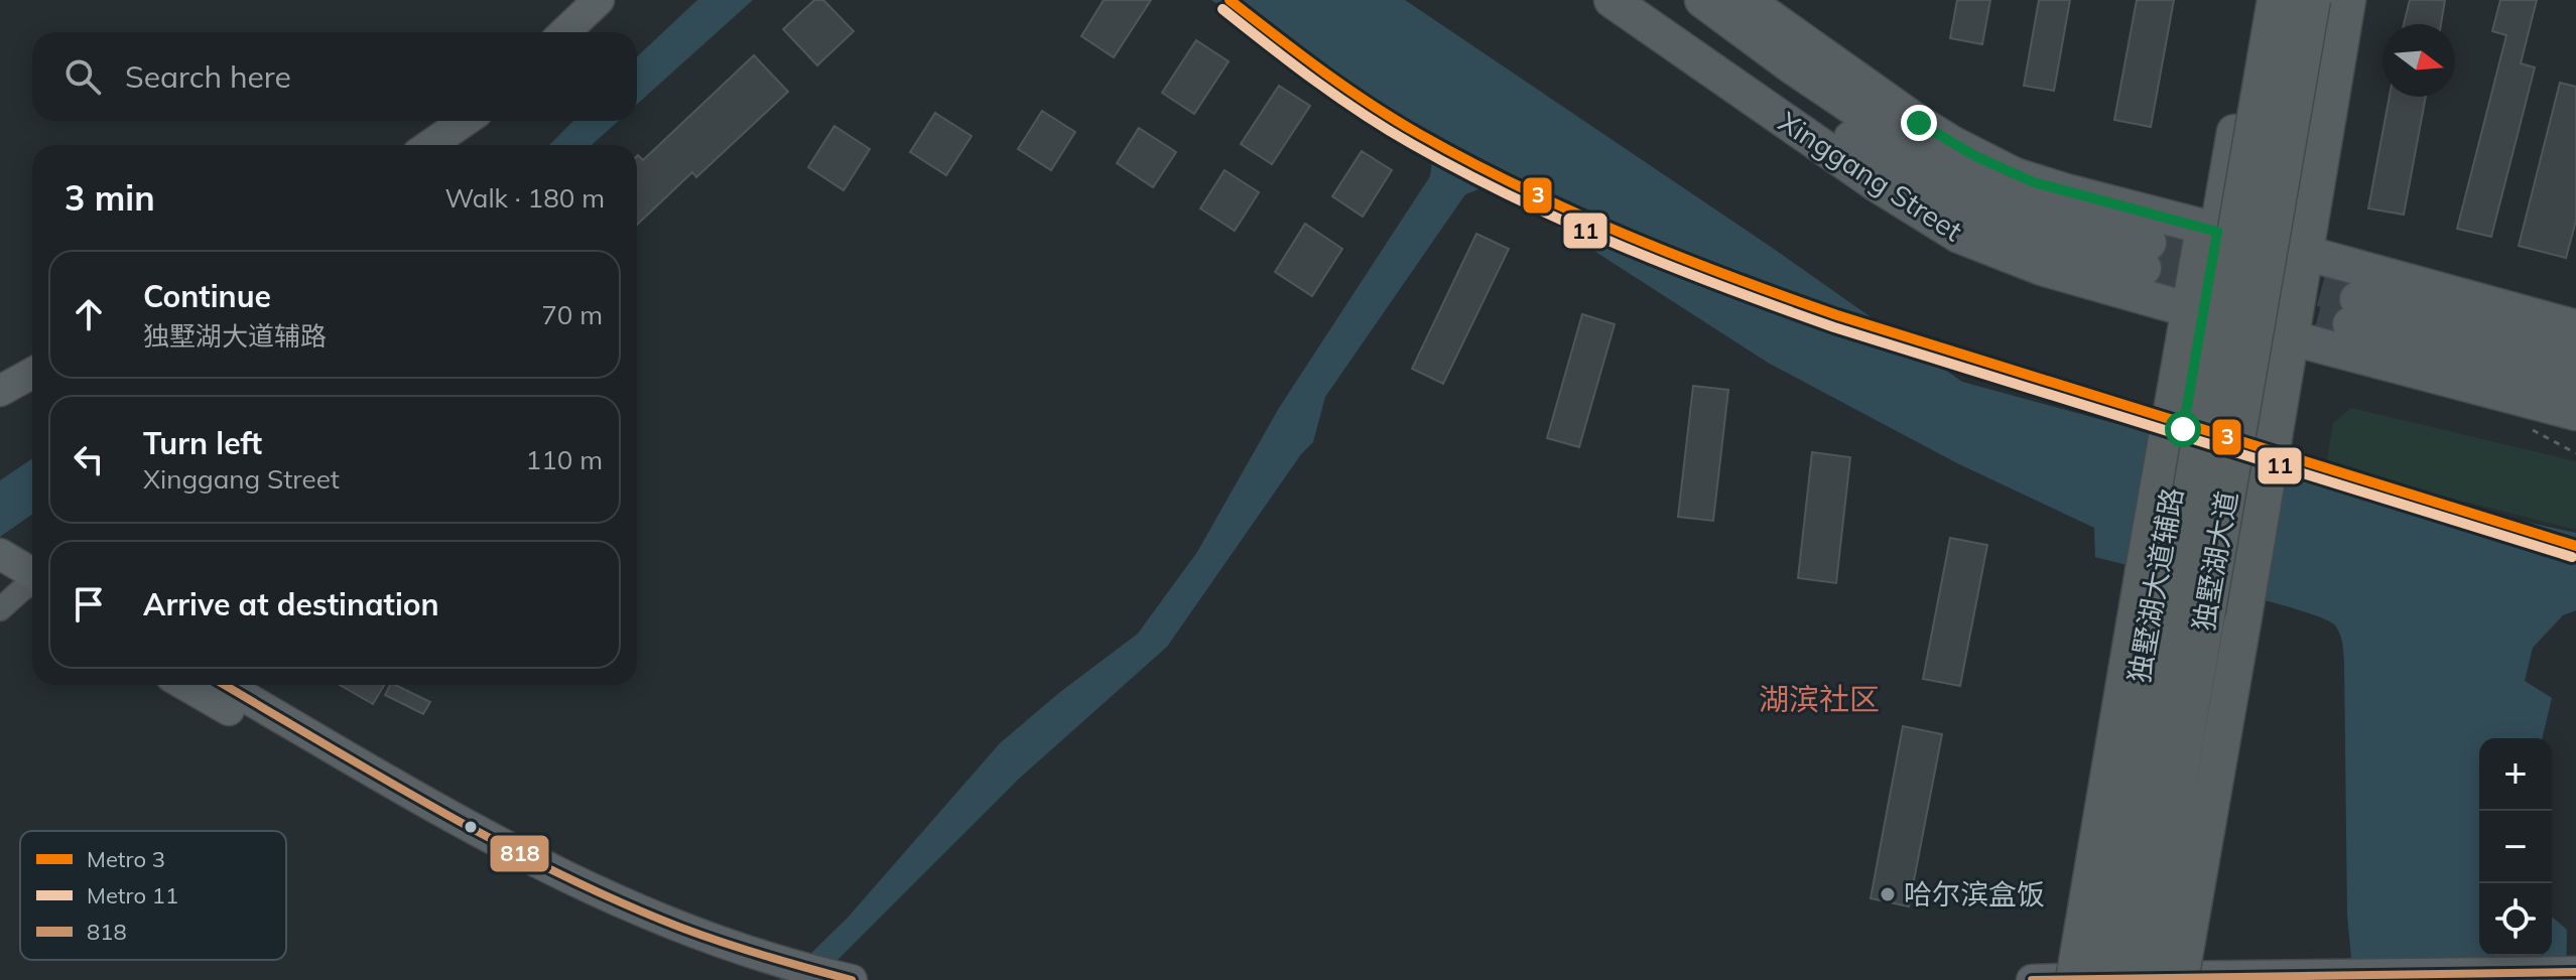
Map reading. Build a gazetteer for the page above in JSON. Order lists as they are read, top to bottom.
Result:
{
  "streets": {
    "highway": ["独墅湖大道"],
    "main road": ["Xinggang Street", "独墅湖大道辅路"]
  },
  "crossings": [
    ["独墅湖大道", "独墅湖大道辅路"]
  ],
  "districts": ["湖滨社区"],
  "places": ["哈尔滨盒饭"],
  "lines": ["metro line 3", "metro line 11", "transit line 818"],
  "legend": ["Metro 3", "Metro 11", "818"],
  "north": "right",
  "page": {
    "search": "Search here",
    "heading": ["3 min", "Walk · 180 m"],
    "list": [
      ["Continue", "独墅湖大道辅路", "70 m"],
      ["Turn left", "Xinggang Street", "110 m"],
      "Arrive at destination"
    ],
    "map_buttons": ["+", "−"]
  }
}
